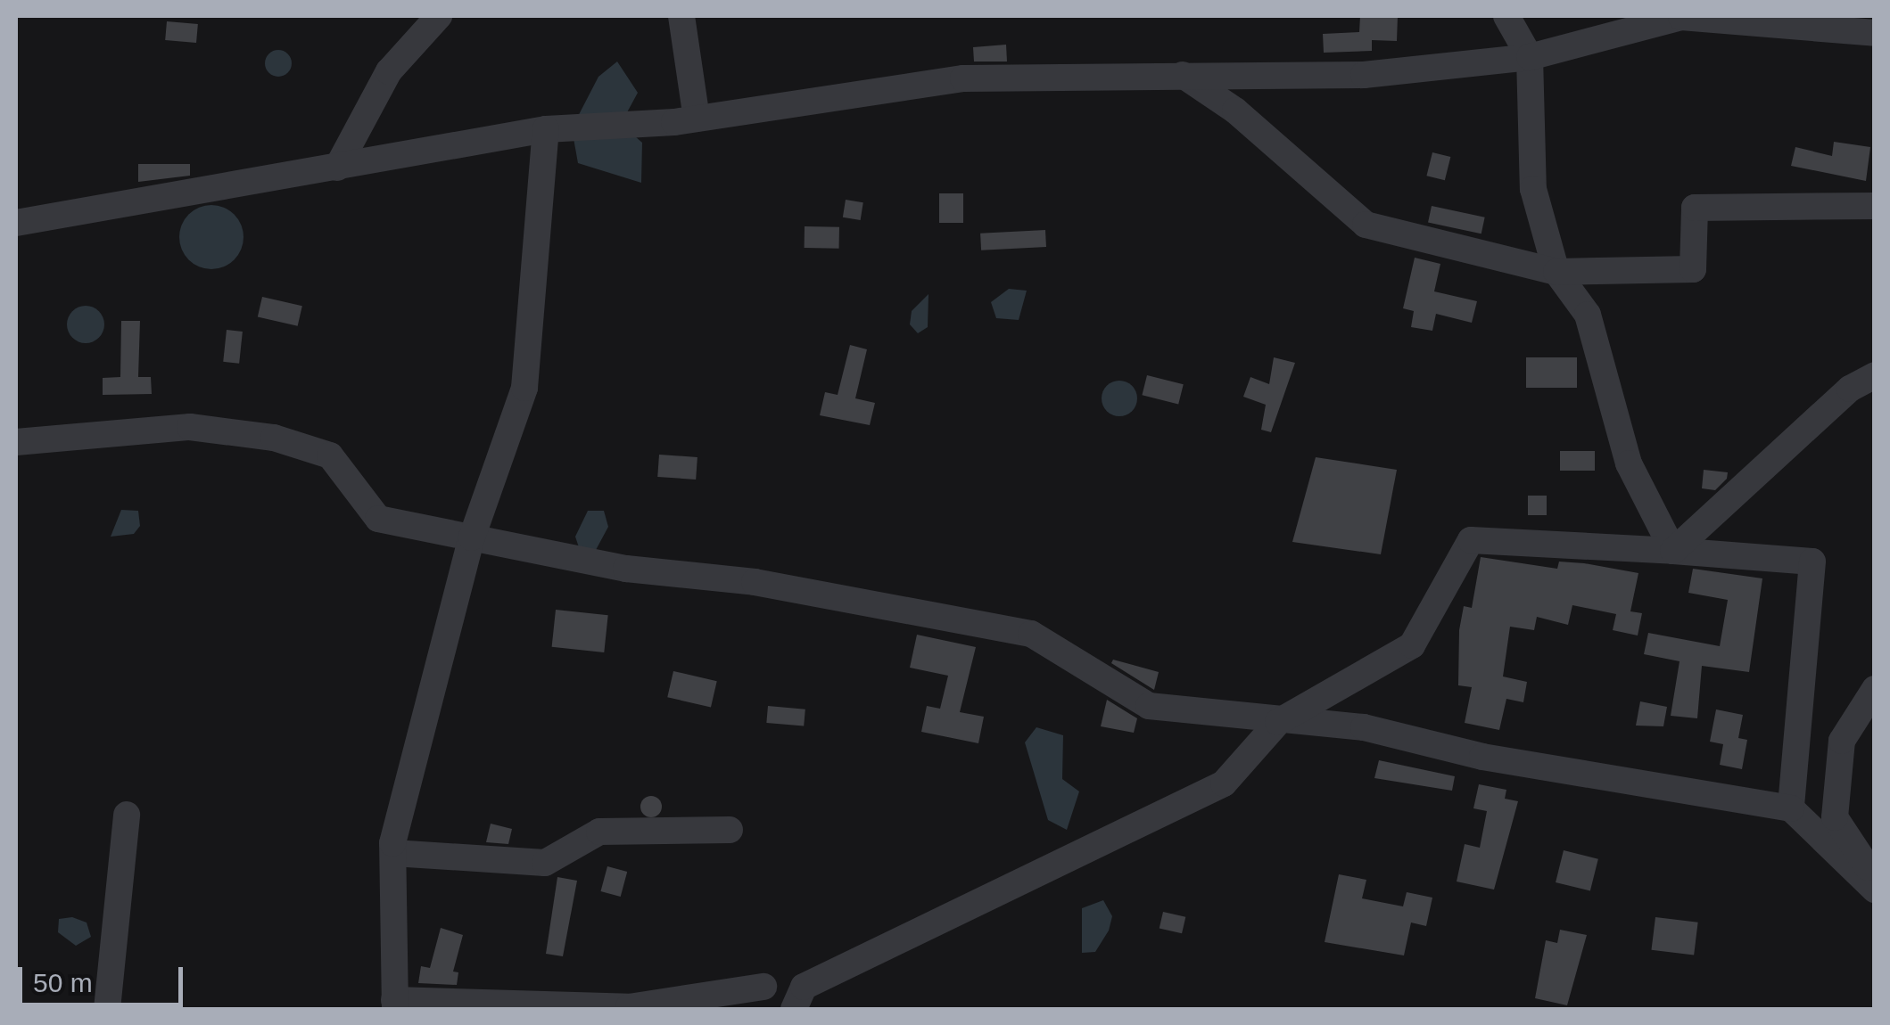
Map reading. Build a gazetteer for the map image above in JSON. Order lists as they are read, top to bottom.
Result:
{
  "scale_bar": "50 m"
}
